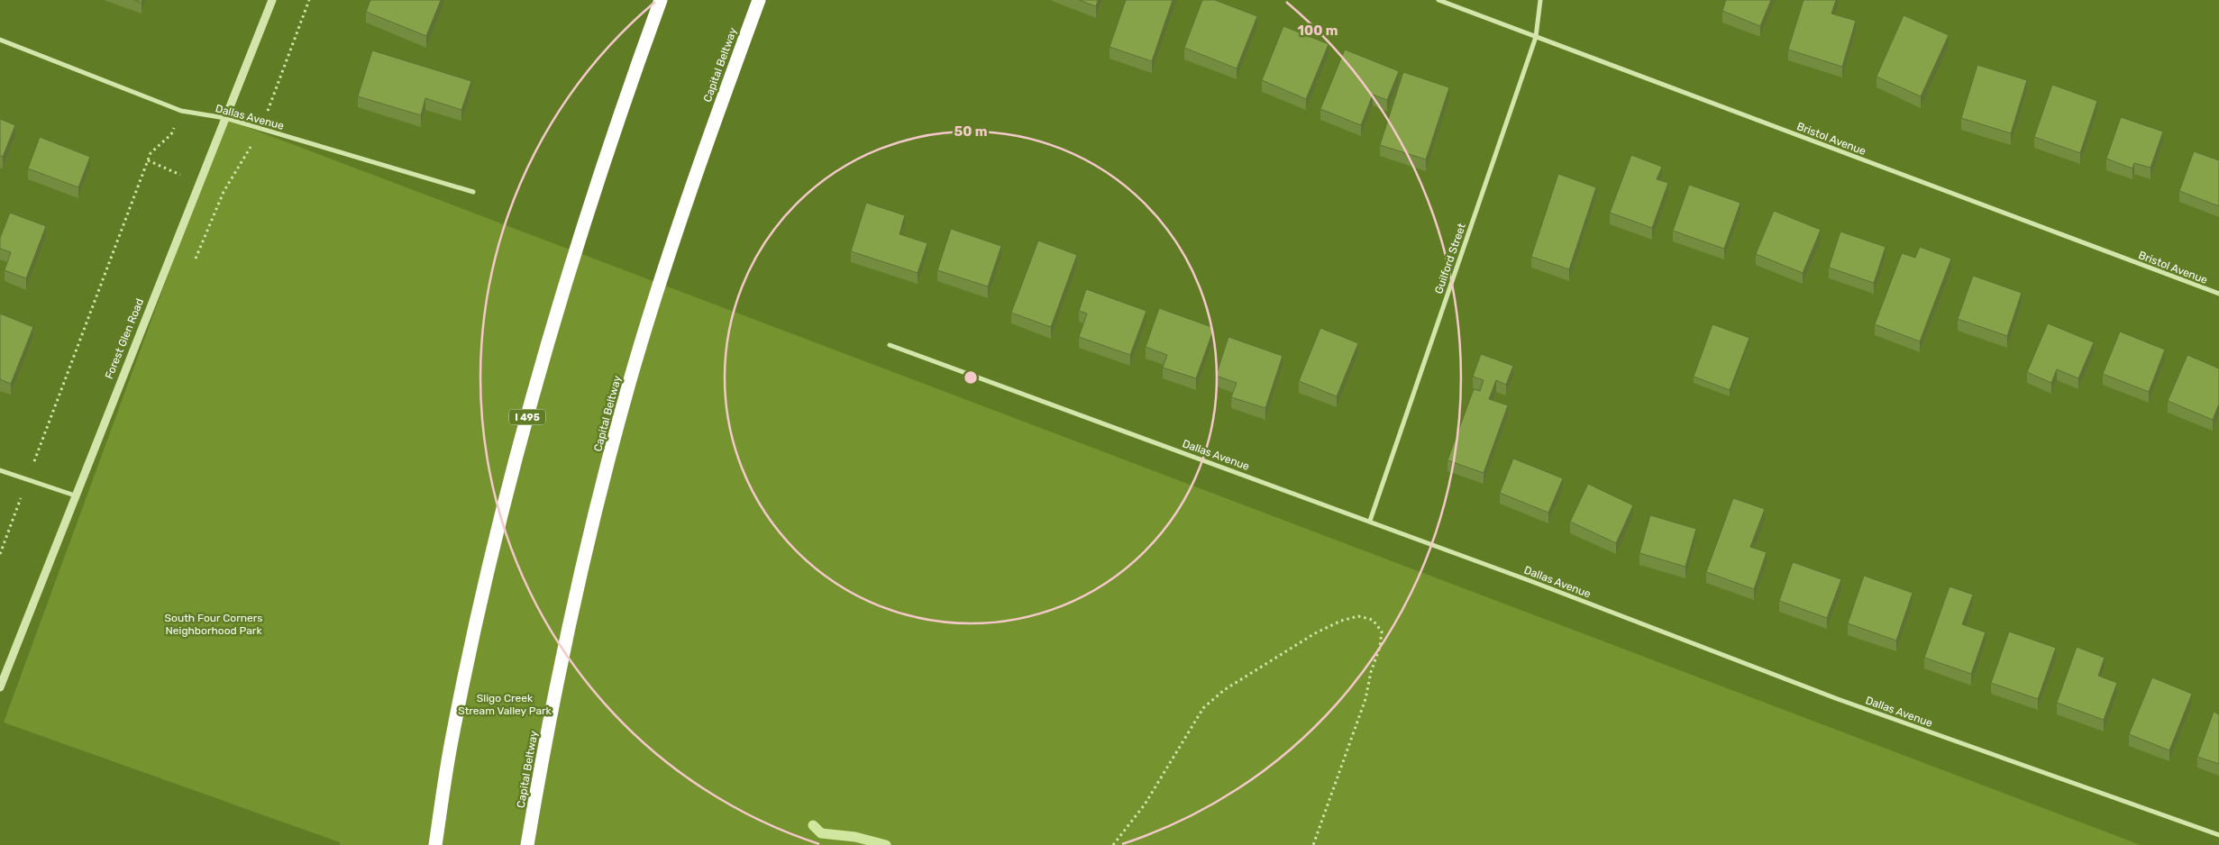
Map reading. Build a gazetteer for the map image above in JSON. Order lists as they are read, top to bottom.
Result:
{
  "streets": {
    "highway": ["Capital Beltway", "I 495"],
    "street": [
      "Dallas Avenue",
      "Bristol Avenue",
      "Guilford Street",
      "Forest Glen Road"
    ]
  },
  "crossings": [
    ["Dallas Avenue", "Guilford Street"],
    ["Dallas Avenue", "Forest Glen Road"],
    ["Bristol Avenue", "Guilford Street"]
  ],
  "parks": ["South Four Corners Neighborhood Park", "Sligo Creek Stream Valley Park"],
  "rings": ["100 m", "50 m"]
}
